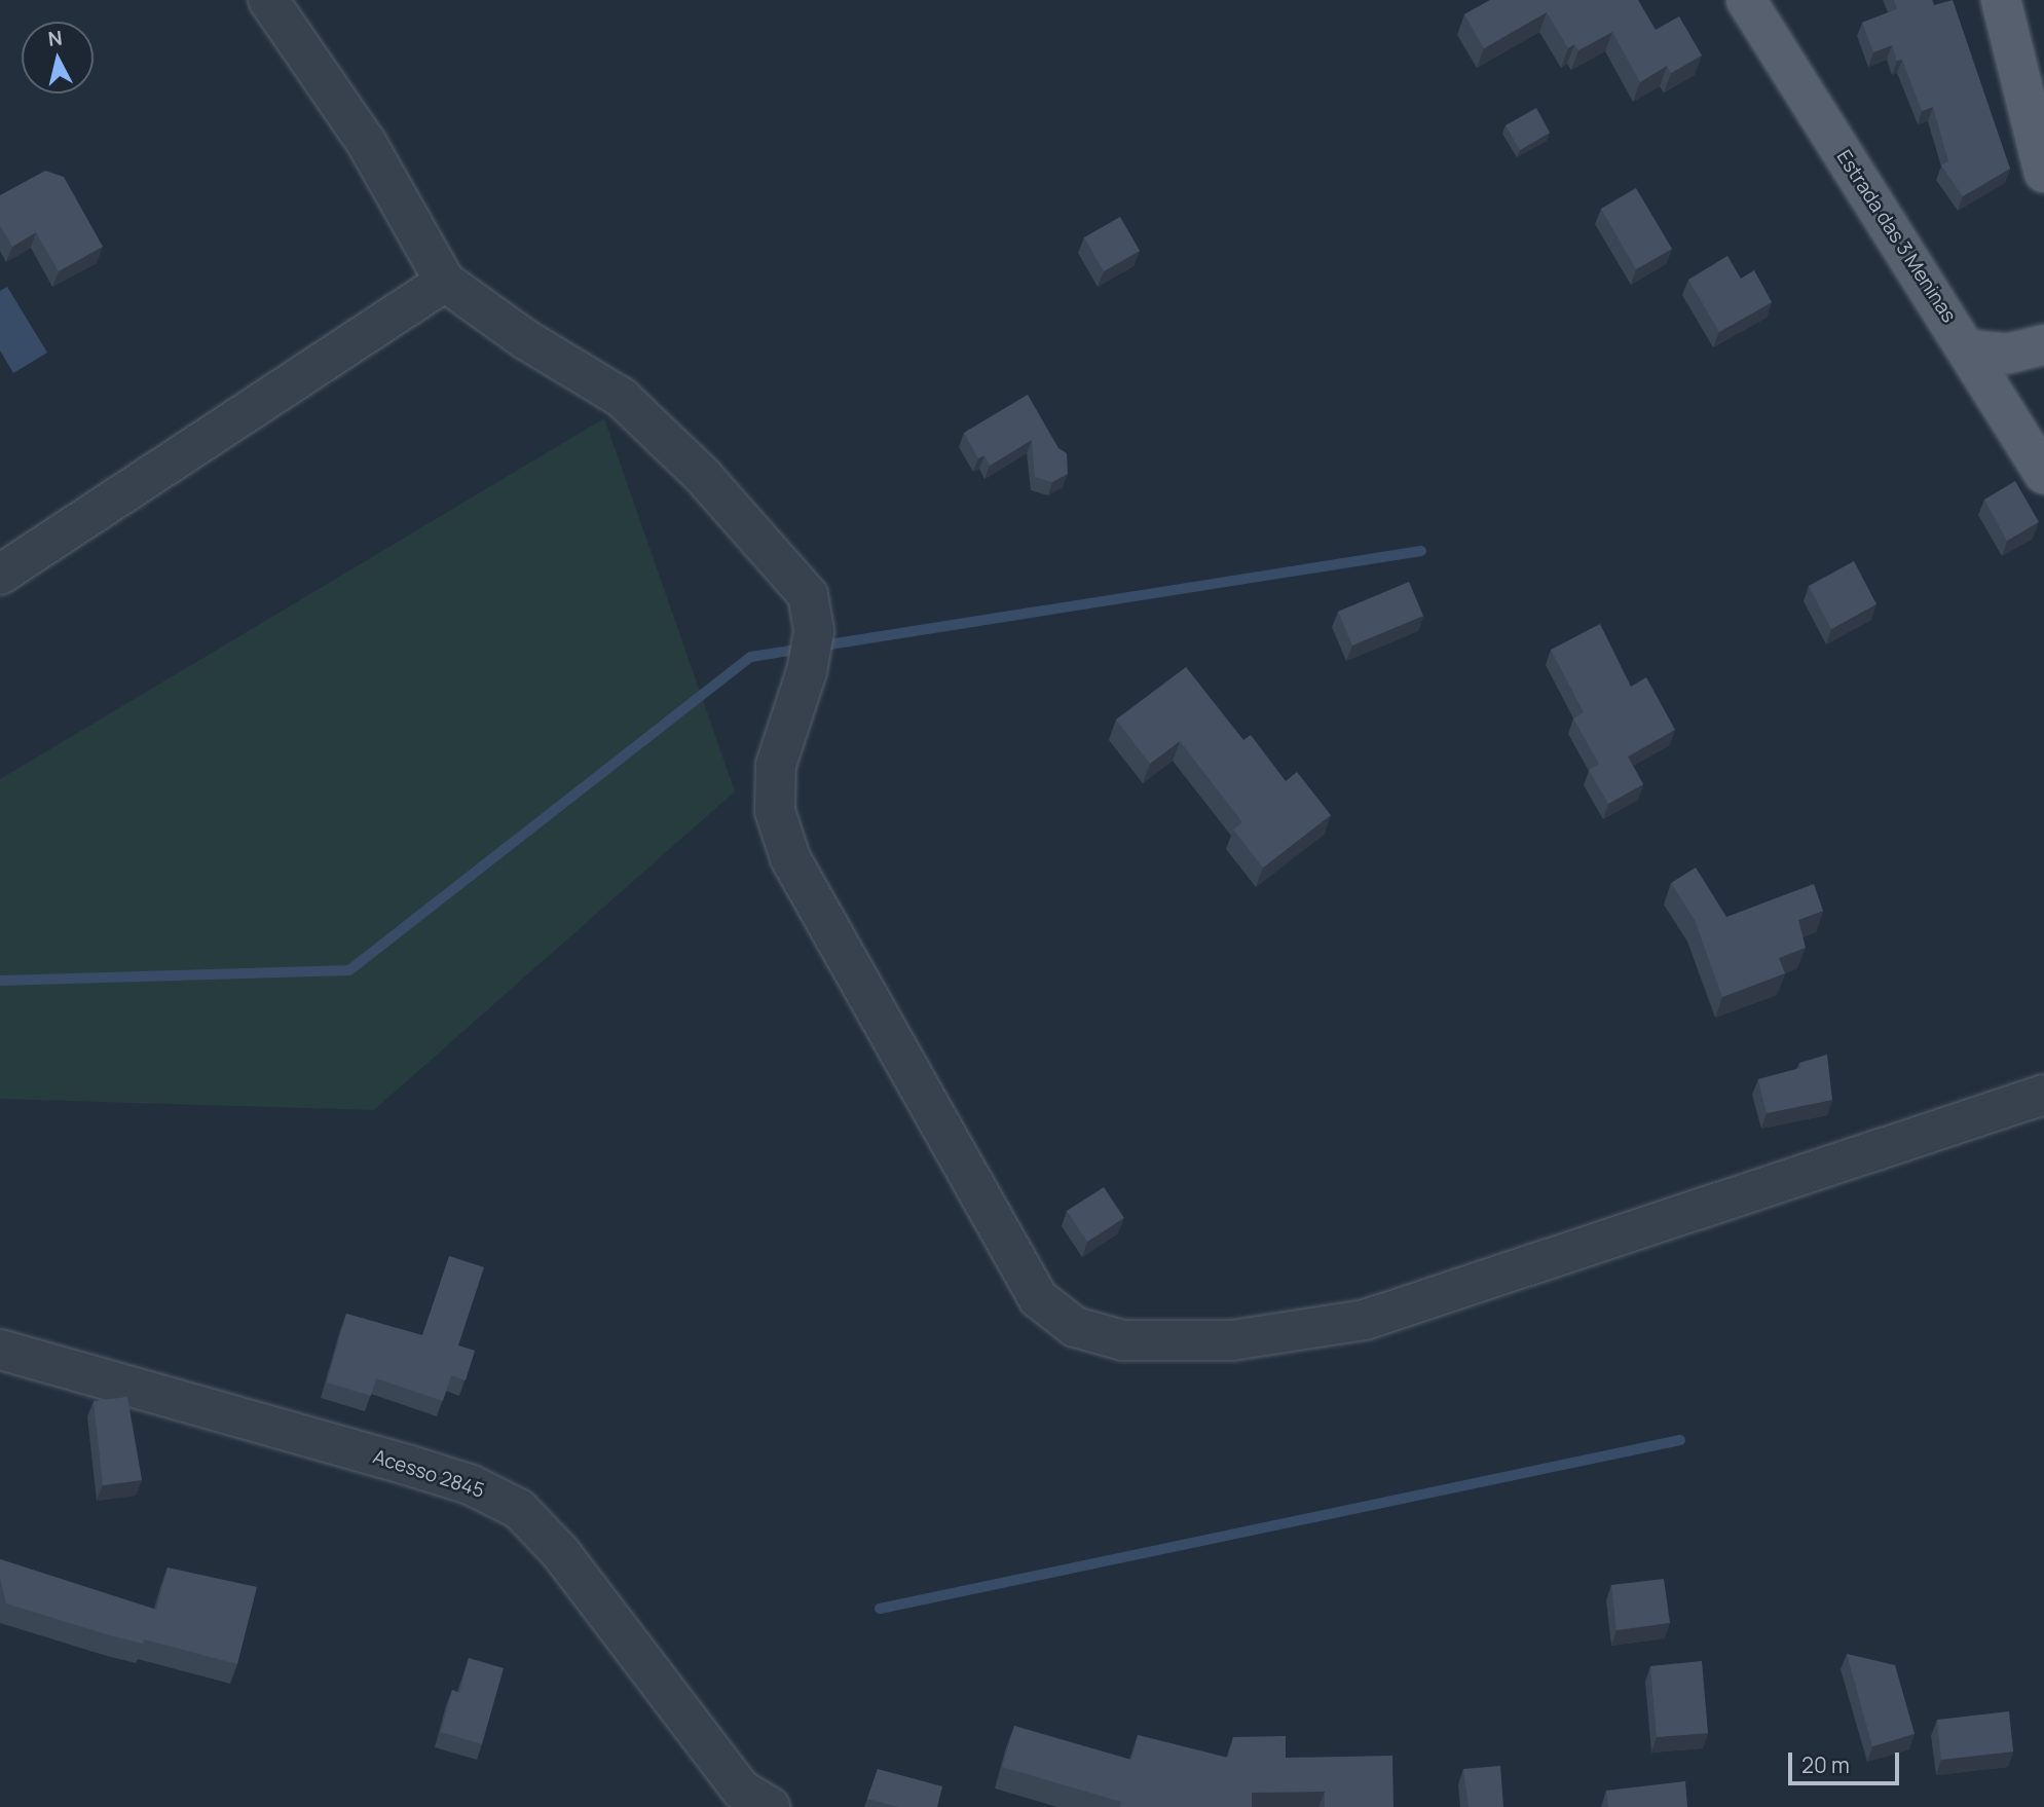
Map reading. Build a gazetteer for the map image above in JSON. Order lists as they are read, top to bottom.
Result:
{
  "streets": {
    "main road": ["Estrada das 3 Meninas"],
    "street": ["Acesso 2845"]
  },
  "scale_bar": "20 m",
  "north": "top"
}
